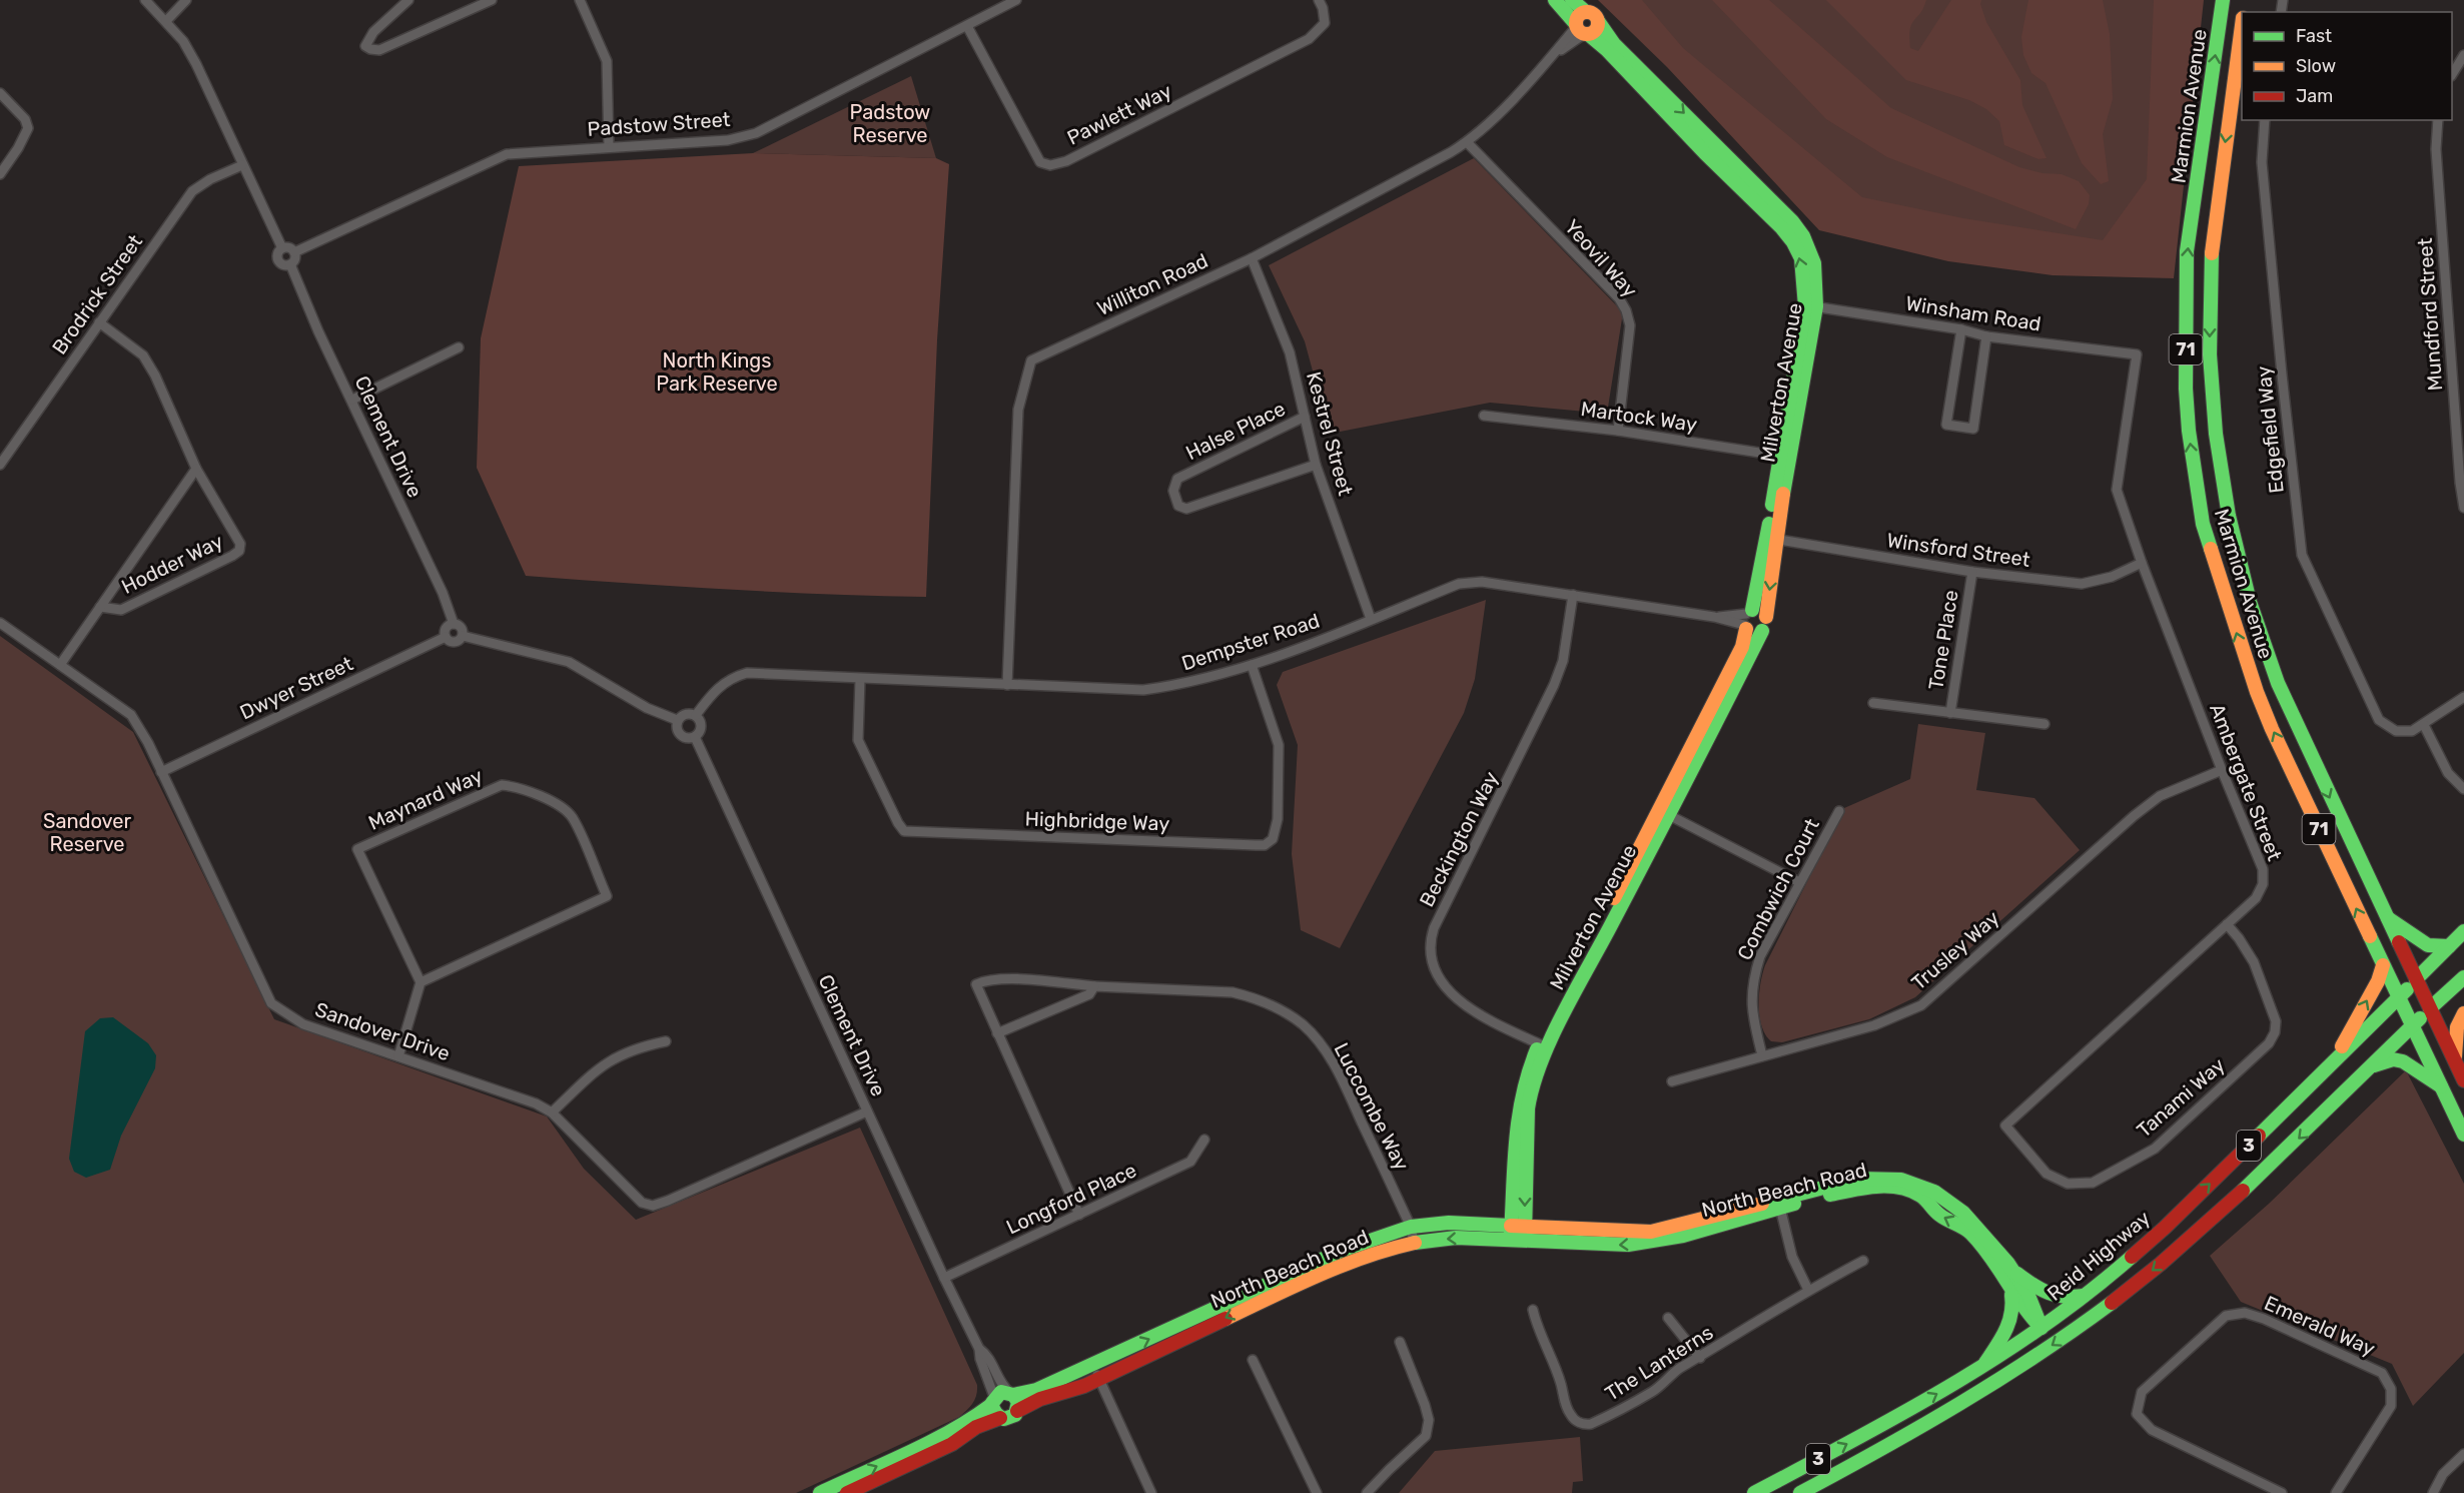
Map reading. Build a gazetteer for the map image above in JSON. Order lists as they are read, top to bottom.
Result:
{
  "streets": {
    "main road": [
      "Marmion Avenue",
      "71",
      "Milverton Avenue",
      "3",
      "North Beach Road",
      "Reid Highway"
    ],
    "street": [
      "Pawlett Way",
      "Padstow Street",
      "Yeovil Way",
      "Williton Road",
      "Brodrick Street",
      "Winsham Road",
      "Mundford Street",
      "Martock Way",
      "Edgefield Way",
      "Halse Place",
      "Kestrel Street",
      "Clement Drive",
      "Winsford Street",
      "Hodder Way",
      "Tone Place",
      "Dempster Road",
      "Dwyer Street",
      "Ambergate Street",
      "Maynard Way",
      "Highbridge Way",
      "Beckington Way",
      "Combwich Court",
      "Trusley Way",
      "Sandover Drive",
      "Tanami Way",
      "Luccombe Way",
      "Longford Place",
      "Emerald Way",
      "The Lanterns"
    ]
  },
  "crossings": [
    ["Marmion Avenue", "Reid Highway"],
    ["Pawlett Way", "Padstow Street"],
    ["Padstow Street", "Clement Drive"],
    ["Yeovil Way", "Williton Road"],
    ["Yeovil Way", "Martock Way"],
    ["Williton Road", "Milverton Avenue"],
    ["Williton Road", "Kestrel Street"],
    ["Williton Road", "Dempster Road"],
    ["Brodrick Street", "Hodder Way"],
    ["Winsham Road", "Milverton Avenue"],
    ["Winsham Road", "Ambergate Street"],
    ["Milverton Avenue", "Martock Way"],
    ["Milverton Avenue", "Winsford Street"],
    ["Milverton Avenue", "Dempster Road"],
    ["Milverton Avenue", "Beckington Way"],
    ["Milverton Avenue", "North Beach Road"],
    ["Halse Place", "Kestrel Street"],
    ["Kestrel Street", "Dempster Road"],
    ["Clement Drive", "Dempster Road"],
    ["Clement Drive", "Dwyer Street"],
    ["Clement Drive", "Sandover Drive"],
    ["Clement Drive", "North Beach Road"],
    ["Clement Drive", "Longford Place"],
    ["Winsford Street", "Tone Place"],
    ["Winsford Street", "Ambergate Street"],
    ["Hodder Way", "Sandover Drive"],
    ["Dempster Road", "Highbridge Way"],
    ["Dempster Road", "Beckington Way"],
    ["Dwyer Street", "Sandover Drive"],
    ["Ambergate Street", "Trusley Way"],
    ["Ambergate Street", "Tanami Way"],
    ["Combwich Court", "Trusley Way"],
    ["Luccombe Way", "North Beach Road"],
    ["Luccombe Way", "Longford Place"],
    ["North Beach Road", "Reid Highway"]
  ],
  "parks": ["Padstow Reserve", "North Kings Park Reserve", "Sandover Reserve"],
  "legend": ["Fast", "Slow", "Jam"]
}
